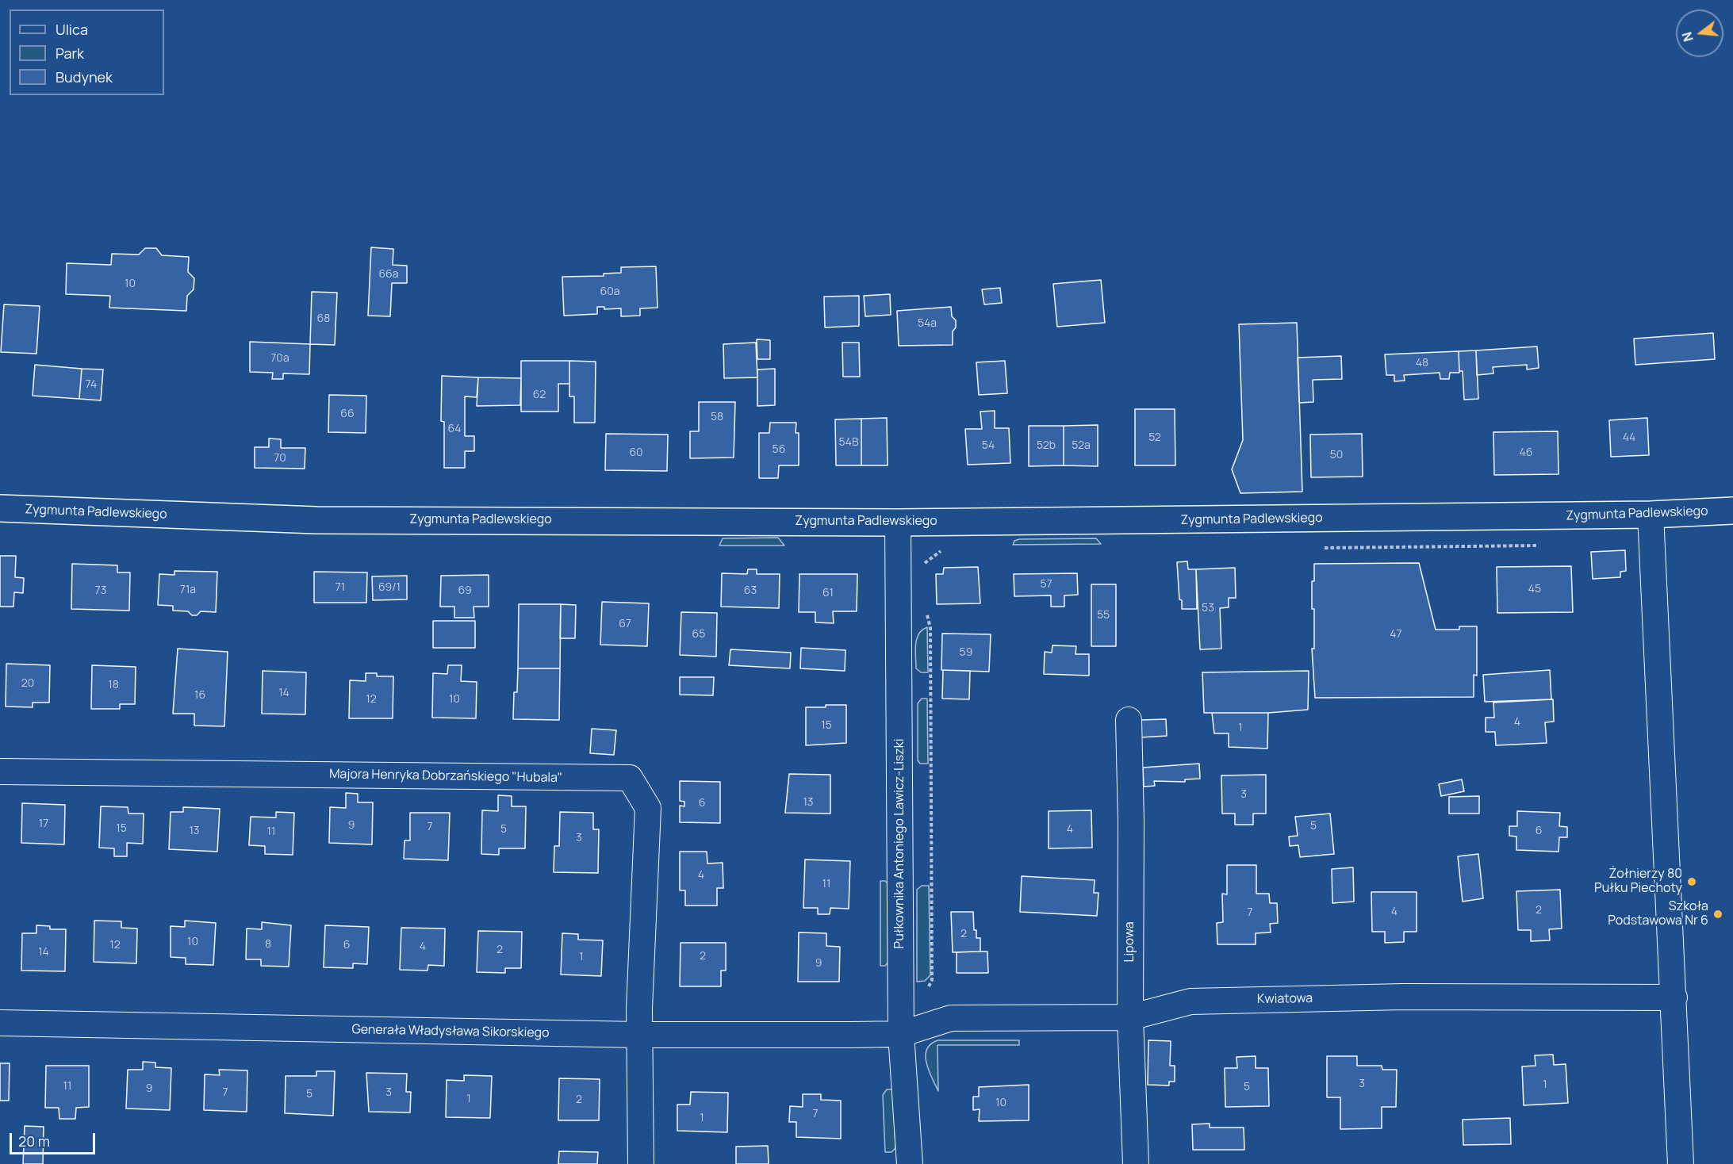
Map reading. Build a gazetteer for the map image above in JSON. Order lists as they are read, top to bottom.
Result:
{
  "streets": {
    "street": [
      "Zygmunta Padlewskiego",
      "Majora Henryka Dobrzańskiego \"Hubala\"",
      "Pułkownika Antoniego Lawicz-Liszki",
      "Lipowa",
      "Kwiatowa",
      "Generała Władysława Sikorskiego"
    ]
  },
  "crossings": [
    ["Zygmunta Padlewskiego", "Pułkownika Antoniego Lawicz-Liszki"],
    ["Majora Henryka Dobrzańskiego \"Hubala\"", "Generała Władysława Sikorskiego"],
    ["Pułkownika Antoniego Lawicz-Liszki", "Kwiatowa"],
    ["Pułkownika Antoniego Lawicz-Liszki", "Generała Władysława Sikorskiego"],
    ["Lipowa", "Kwiatowa"],
    ["Kwiatowa", "Generała Władysława Sikorskiego"]
  ],
  "places": ["Żołnierzy 80 Pułku Piechoty", "Szkoła Podstawowa Nr 6"],
  "house_numbers": [
    "66a",
    "10",
    "60a",
    "68",
    "54a",
    "70a",
    "48",
    "74",
    "62",
    "66",
    "58",
    "64",
    "52",
    "44",
    "54B",
    "54",
    "52b",
    "52a",
    "56",
    "60",
    "46",
    "50",
    "70",
    "57",
    "71",
    "69/1",
    "45",
    "71a",
    "73",
    "69",
    "63",
    "61",
    "53",
    "55",
    "67",
    "65",
    "47",
    "59",
    "20",
    "18",
    "14",
    "16",
    "12",
    "10",
    "4",
    "15",
    "1",
    "3",
    "13",
    "6",
    "17",
    "9",
    "5",
    "7",
    "15",
    "5",
    "4",
    "13",
    "6",
    "11",
    "3",
    "4",
    "11",
    "2",
    "4",
    "7",
    "2",
    "10",
    "8",
    "12",
    "6",
    "4",
    "2",
    "14",
    "2",
    "1",
    "9",
    "3",
    "1",
    "11",
    "5",
    "9",
    "7",
    "3",
    "5",
    "1",
    "2",
    "10",
    "7",
    "1"
  ],
  "legend": ["Ulica", "Park", "Budynek"],
  "scale_bar": "20 m",
  "north": "left"
}
